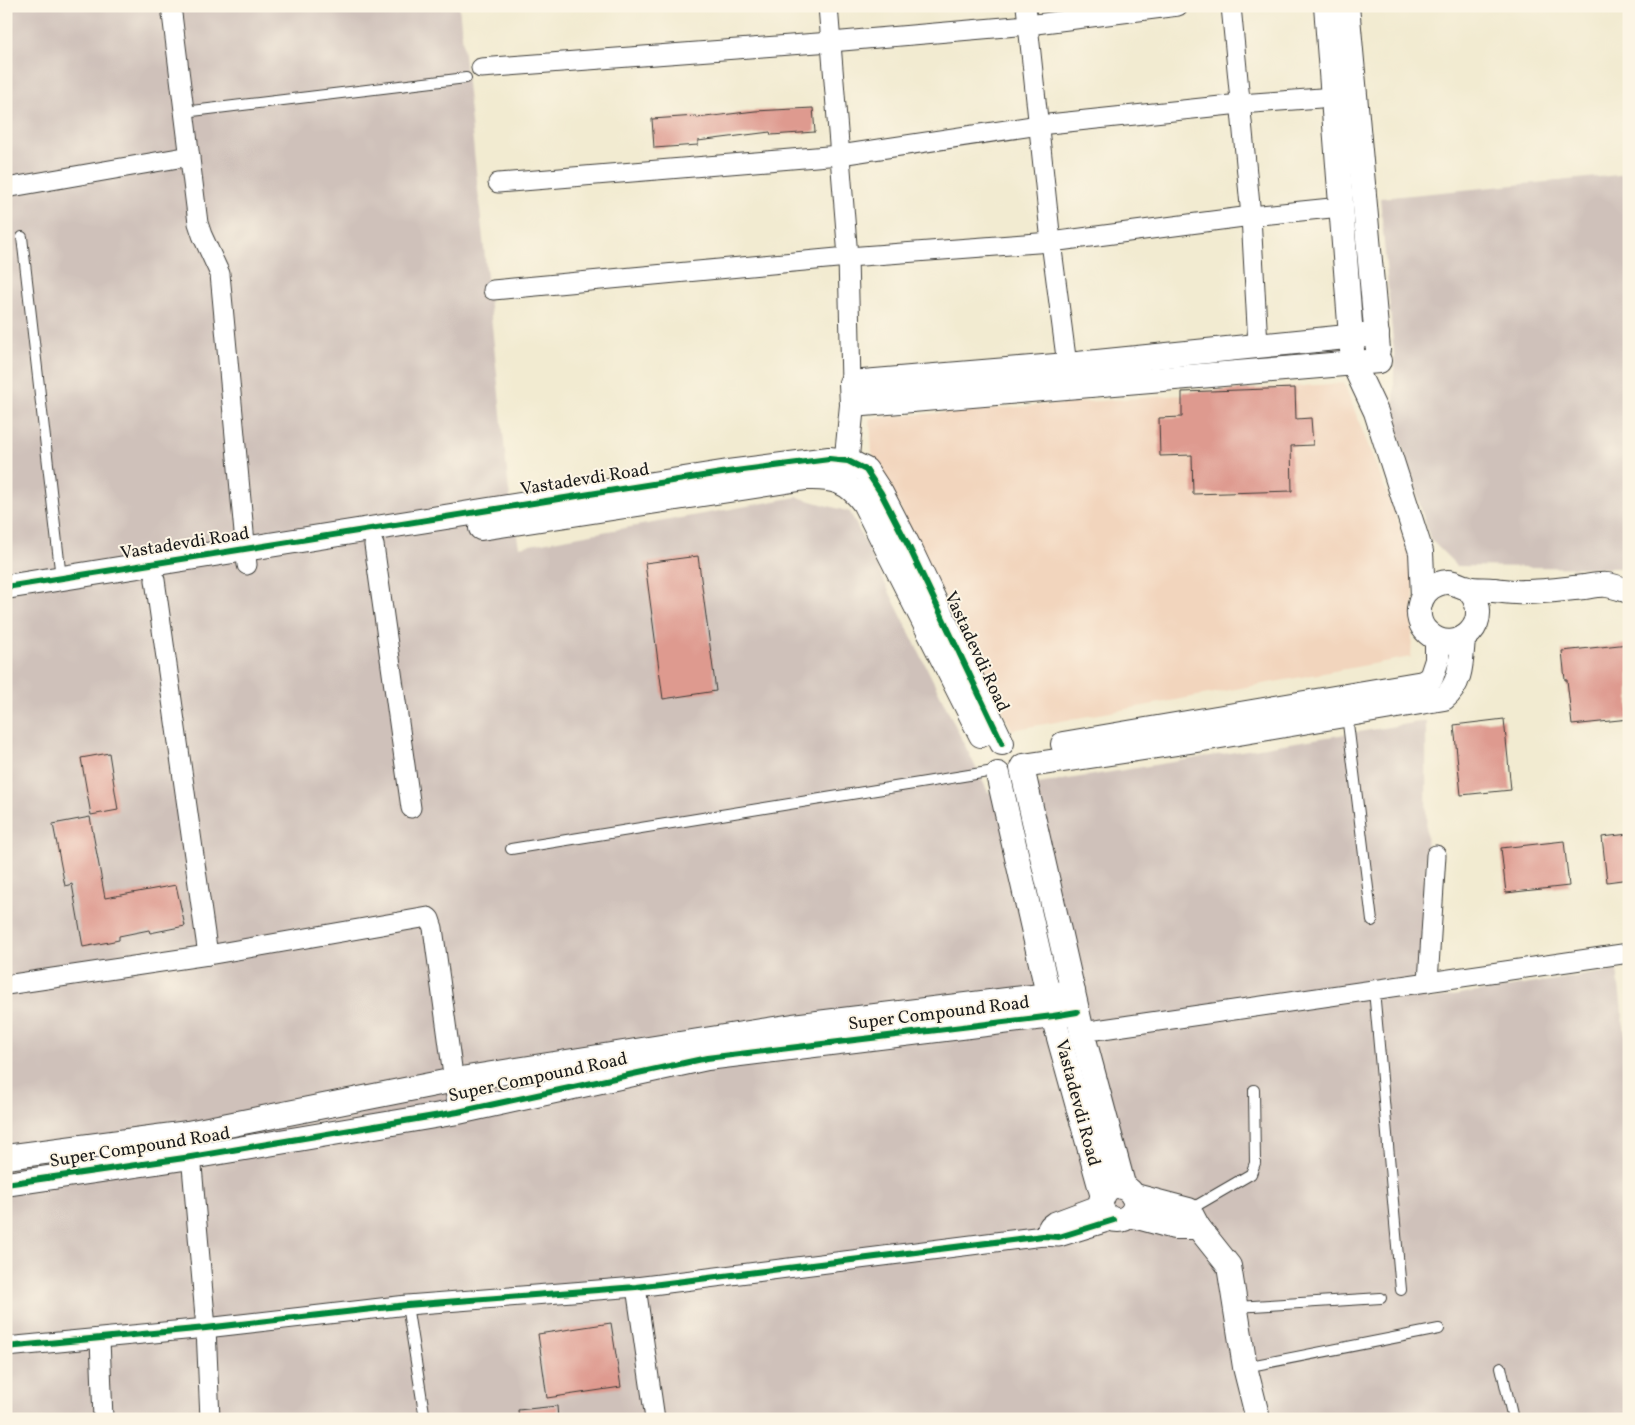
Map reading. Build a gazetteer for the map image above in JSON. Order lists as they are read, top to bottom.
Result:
{
  "streets": {
    "street": ["Vastadevdi Road", "Super Compound Road"]
  },
  "crossings": [
    ["Vastadevdi Road", "Super Compound Road"]
  ]
}
